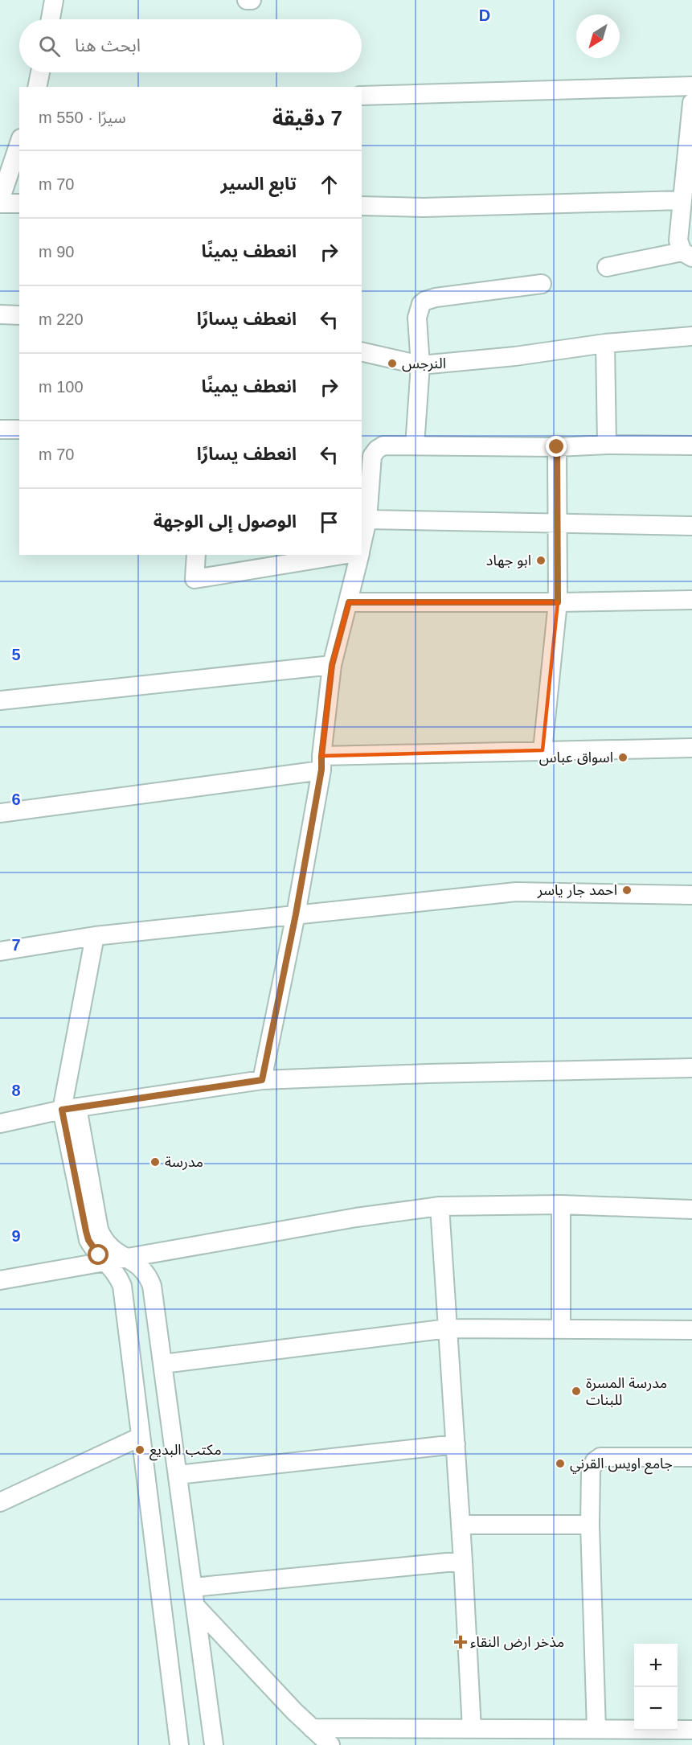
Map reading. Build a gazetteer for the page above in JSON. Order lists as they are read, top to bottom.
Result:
{
  "places": {
    "other": [
      "النرجس",
      "ابو جهاد",
      "اسواق عباس",
      "احمد جار ياسر",
      "مدرسة",
      "مدرسة المسرة للبنات",
      "مكتب البديع",
      "جامع اويس القرني"
    ],
    "health": ["مذخر ارض النقاء"]
  },
  "north": "bottom left",
  "page": {
    "search": "ابحث هنا",
    "heading": ["7 دقيقة", "سيرًا · 550 m"],
    "list": [
      ["تابع السير", "70 m"],
      ["انعطف يمينًا", "90 m"],
      ["انعطف يسارًا", "220 m"],
      ["انعطف يمينًا", "100 m"],
      ["انعطف يسارًا", "70 m"],
      "الوصول إلى الوجهة"
    ],
    "map_buttons": ["+", "−"]
  },
  "grid": {
    "columns": ["D"],
    "rows": [
      "5",
      "6",
      "7",
      "8",
      "9"
    ]
  }
}
